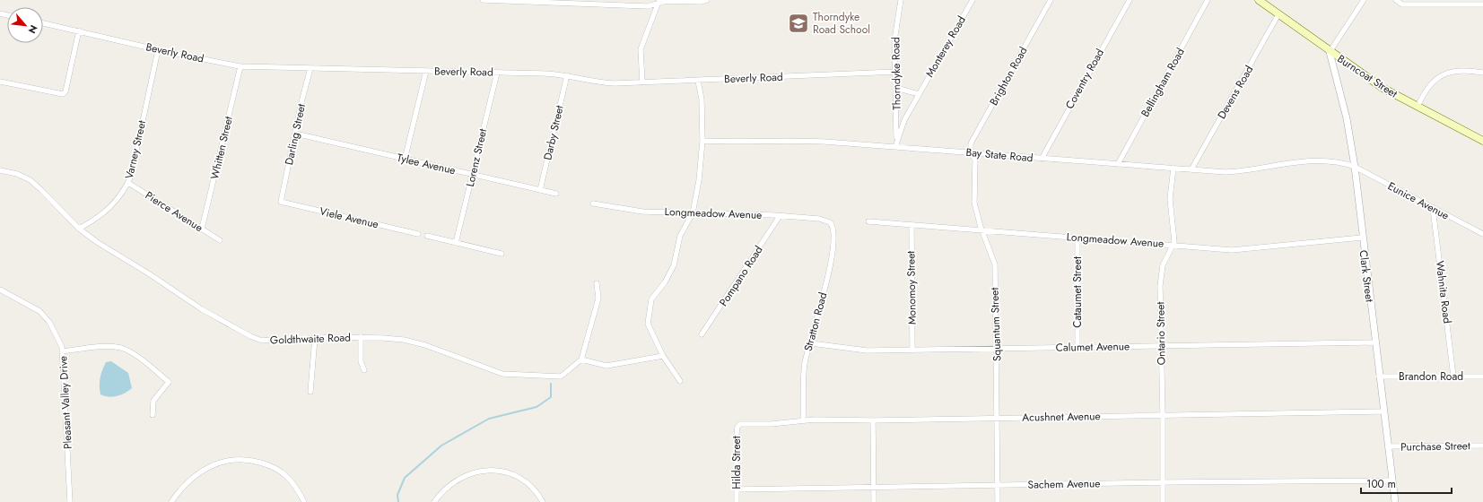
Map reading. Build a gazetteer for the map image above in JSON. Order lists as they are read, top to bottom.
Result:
{
  "streets": {
    "main road": ["Burncoat Street"],
    "street": [
      "Monterey Road",
      "Beverly Road",
      "Thorndyke Road",
      "Brighton Road",
      "Coventry Road",
      "Bellingham Road",
      "Devens Road",
      "Darby Street",
      "Darling Street",
      "Whitten Street",
      "Varney Street",
      "Bay State Road",
      "Lorenz Street",
      "Tylee Avenue",
      "Eunice Avenue",
      "Pierce Avenue",
      "Longmeadow Avenue",
      "Viele Avenue",
      "Pompano Road",
      "Clark Street",
      "Monomoy Street",
      "Cataumet Street",
      "Wahnita Road",
      "Stratton Road",
      "Squantum Street",
      "Ontario Street",
      "Goldthwaite Road",
      "Calumet Avenue",
      "Brandon Road",
      "Pleasant Valley Drive",
      "Acushnet Avenue",
      "Purchase Street",
      "Hilda Street",
      "Sachem Avenue"
    ]
  },
  "crossings": [
    ["Monterey Road", "Thorndyke Road"],
    ["Monterey Road", "Bay State Road"],
    ["Beverly Road", "Thorndyke Road"],
    ["Beverly Road", "Darby Street"],
    ["Beverly Road", "Darling Street"],
    ["Beverly Road", "Whitten Street"],
    ["Beverly Road", "Varney Street"],
    ["Beverly Road", "Lorenz Street"],
    ["Thorndyke Road", "Bay State Road"],
    ["Brighton Road", "Bay State Road"],
    ["Brighton Road", "Squantum Street"],
    ["Burncoat Street", "Devens Road"],
    ["Burncoat Street", "Clark Street"],
    ["Coventry Road", "Bay State Road"],
    ["Bellingham Road", "Bay State Road"],
    ["Devens Road", "Bay State Road"],
    ["Darby Street", "Tylee Avenue"],
    ["Darling Street", "Tylee Avenue"],
    ["Darling Street", "Viele Avenue"],
    ["Whitten Street", "Pierce Avenue"],
    ["Varney Street", "Pierce Avenue"],
    ["Varney Street", "Goldthwaite Road"],
    ["Bay State Road", "Eunice Avenue"],
    ["Bay State Road", "Clark Street"],
    ["Bay State Road", "Squantum Street"],
    ["Bay State Road", "Ontario Street"],
    ["Lorenz Street", "Tylee Avenue"],
    ["Eunice Avenue", "Clark Street"],
    ["Eunice Avenue", "Wahnita Road"],
    ["Longmeadow Avenue", "Pompano Road"],
    ["Longmeadow Avenue", "Clark Street"],
    ["Longmeadow Avenue", "Monomoy Street"],
    ["Longmeadow Avenue", "Cataumet Street"],
    ["Longmeadow Avenue", "Stratton Road"],
    ["Longmeadow Avenue", "Squantum Street"],
    ["Longmeadow Avenue", "Ontario Street"],
    ["Clark Street", "Calumet Avenue"],
    ["Clark Street", "Brandon Road"],
    ["Clark Street", "Acushnet Avenue"],
    ["Clark Street", "Purchase Street"],
    ["Clark Street", "Sachem Avenue"],
    ["Monomoy Street", "Calumet Avenue"],
    ["Cataumet Street", "Calumet Avenue"],
    ["Wahnita Road", "Brandon Road"],
    ["Stratton Road", "Calumet Avenue"],
    ["Stratton Road", "Acushnet Avenue"],
    ["Squantum Street", "Calumet Avenue"],
    ["Squantum Street", "Acushnet Avenue"],
    ["Squantum Street", "Sachem Avenue"],
    ["Ontario Street", "Calumet Avenue"],
    ["Ontario Street", "Acushnet Avenue"],
    ["Ontario Street", "Sachem Avenue"],
    ["Acushnet Avenue", "Hilda Street"],
    ["Hilda Street", "Sachem Avenue"]
  ],
  "places": {
    "school or university": ["Thorndyke Road School"]
  },
  "scale_bar": "100 m",
  "north": "bottom right"
}
